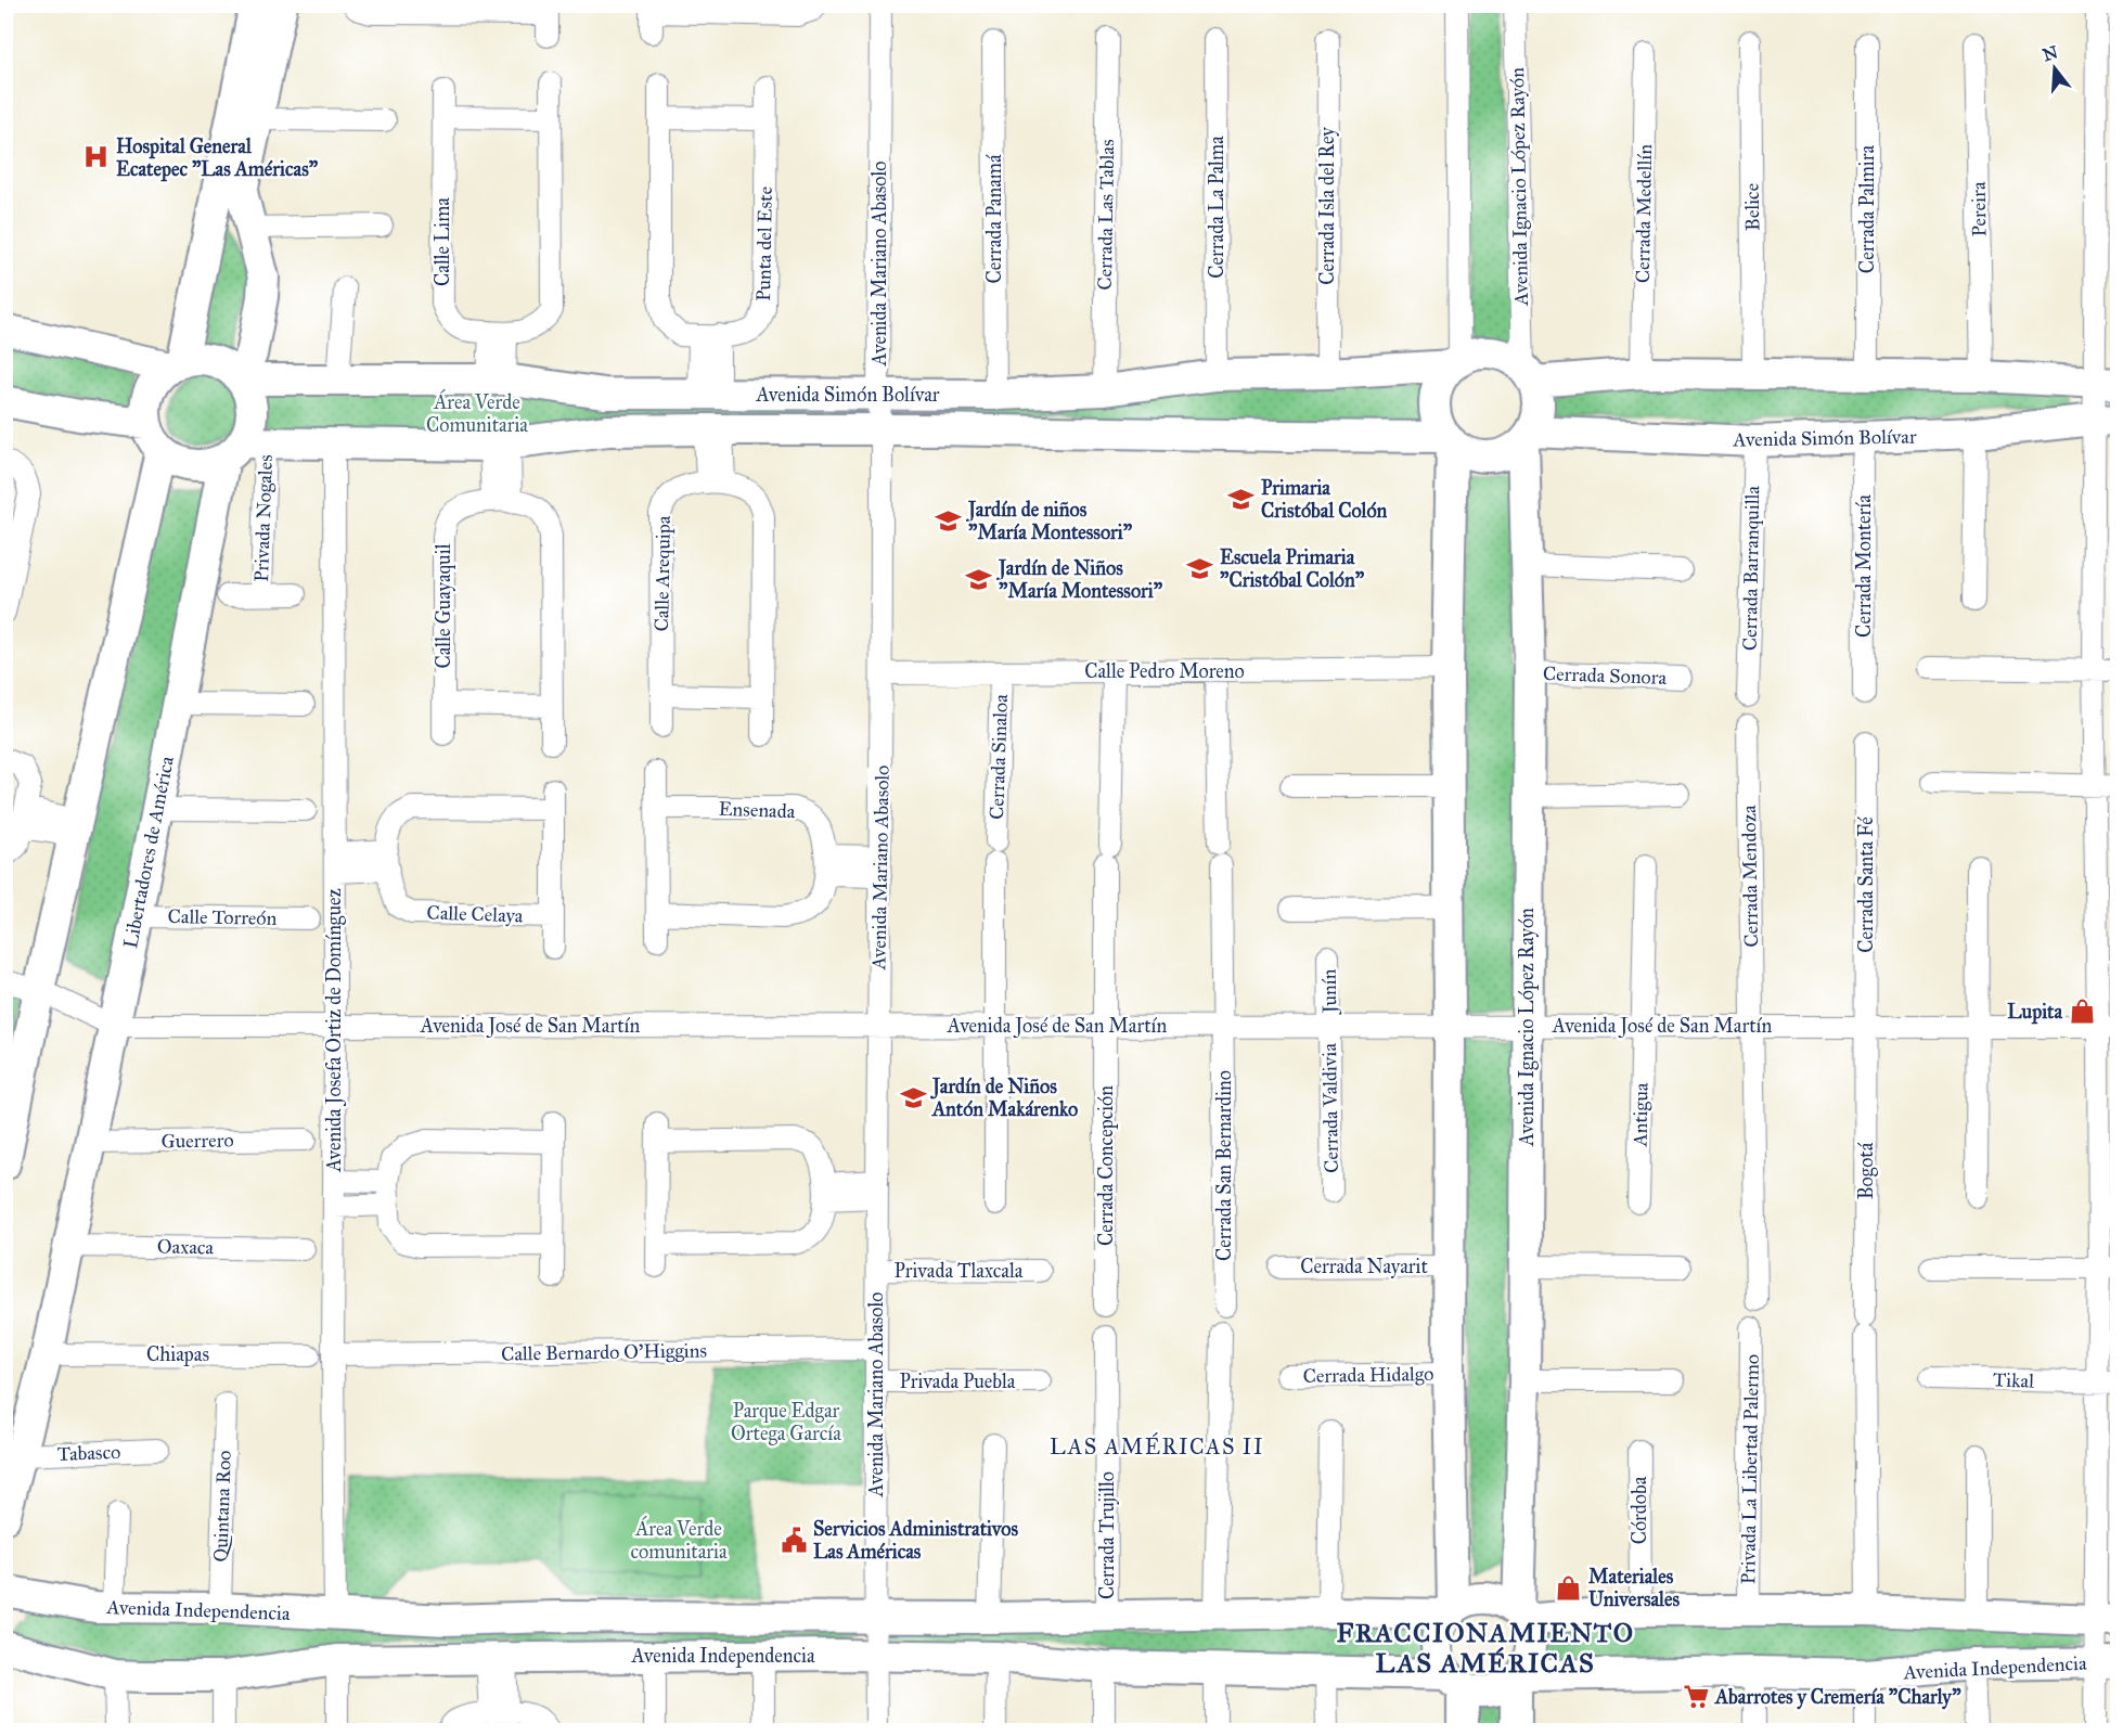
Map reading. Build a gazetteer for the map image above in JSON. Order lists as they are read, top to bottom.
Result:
{
  "streets": {
    "main road": [
      "Avenida Ignacio López Rayón",
      "Avenida Simón Bolívar",
      "Libertadores de América",
      "Avenida Independencia"
    ],
    "street": [
      "Cerrada Isla del Rey",
      "Cerrada La Palma",
      "Belice",
      "Cerrada Palmira",
      "Pereira",
      "Cerrada Medellín",
      "Cerrada Las Tablas",
      "Cerrada Panamá",
      "Calle Lima",
      "Punta del Este",
      "Avenida Mariano Abasolo",
      "Privada Nogales",
      "Cerrada Montería",
      "Cerrada Barranquilla",
      "Calle Arequipa",
      "Calle Guayaquil",
      "Calle Pedro Moreno",
      "Cerrada Sonora",
      "Cerrada Sinaloa",
      "Ensenada",
      "Cerrada Mendoza",
      "Cerrada Santa Fé",
      "Calle Celaya",
      "Calle Torreón",
      "Junín",
      "Avenida José de San Martín",
      "Avenida Josefa Ortiz de Domínguez",
      "Cerrada Valdivia",
      "Antigua",
      "Guerrero",
      "Cerrada Concepción",
      "Cerrada San Bernardino",
      "Bogotá",
      "Oaxaca",
      "Cerrada Nayarit",
      "Privada Tlaxcala",
      "Calle Bernardo O'Higgins",
      "Chiapas",
      "Cerrada Hidalgo",
      "Tikal",
      "Privada Puebla",
      "Tabasco",
      "Privada La Libertad Palermo",
      "Quintana Roo",
      "Córdoba",
      "Cerrada Trujillo"
    ]
  },
  "crossings": [
    ["Avenida Ignacio López Rayón", "Avenida Simón Bolívar"],
    ["Avenida Ignacio López Rayón", "Cerrada Sonora"],
    ["Avenida Ignacio López Rayón", "Avenida José de San Martín"],
    ["Avenida Ignacio López Rayón", "Avenida Independencia"],
    ["Cerrada Isla del Rey", "Avenida Simón Bolívar"],
    ["Cerrada La Palma", "Avenida Simón Bolívar"],
    ["Cerrada Las Tablas", "Avenida Simón Bolívar"],
    ["Cerrada Panamá", "Avenida Simón Bolívar"],
    ["Avenida Mariano Abasolo", "Avenida Simón Bolívar"],
    ["Avenida Mariano Abasolo", "Calle Pedro Moreno"],
    ["Avenida Mariano Abasolo", "Avenida José de San Martín"],
    ["Avenida Mariano Abasolo", "Privada Tlaxcala"],
    ["Avenida Mariano Abasolo", "Calle Bernardo O'Higgins"],
    ["Avenida Mariano Abasolo", "Privada Puebla"],
    ["Avenida Mariano Abasolo", "Avenida Independencia"],
    ["Avenida Simón Bolívar", "Privada Nogales"],
    ["Avenida Simón Bolívar", "Cerrada Montería"],
    ["Avenida Simón Bolívar", "Cerrada Barranquilla"],
    ["Avenida Simón Bolívar", "Libertadores de América"],
    ["Avenida Simón Bolívar", "Avenida Josefa Ortiz de Domínguez"],
    ["Privada Nogales", "Libertadores de América"],
    ["Calle Pedro Moreno", "Cerrada Sinaloa"],
    ["Calle Pedro Moreno", "Cerrada Concepción"],
    ["Calle Pedro Moreno", "Cerrada San Bernardino"],
    ["Cerrada Sinaloa", "Avenida José de San Martín"],
    ["Libertadores de América", "Calle Torreón"],
    ["Libertadores de América", "Avenida José de San Martín"],
    ["Libertadores de América", "Guerrero"],
    ["Libertadores de América", "Oaxaca"],
    ["Libertadores de América", "Chiapas"],
    ["Libertadores de América", "Tabasco"],
    ["Cerrada Mendoza", "Avenida José de San Martín"],
    ["Cerrada Santa Fé", "Avenida José de San Martín"],
    ["Cerrada Santa Fé", "Bogotá"],
    ["Junín", "Avenida José de San Martín"],
    ["Junín", "Cerrada Valdivia"],
    ["Avenida José de San Martín", "Avenida Josefa Ortiz de Domínguez"],
    ["Avenida José de San Martín", "Cerrada Valdivia"],
    ["Avenida José de San Martín", "Antigua"],
    ["Avenida José de San Martín", "Cerrada Concepción"],
    ["Avenida José de San Martín", "Cerrada San Bernardino"],
    ["Avenida José de San Martín", "Bogotá"],
    ["Avenida Josefa Ortiz de Domínguez", "Calle Bernardo O'Higgins"],
    ["Avenida Josefa Ortiz de Domínguez", "Avenida Independencia"],
    ["Quintana Roo", "Avenida Independencia"],
    ["Cerrada Trujillo", "Avenida Independencia"]
  ],
  "districts": ["LAS AMÉRICAS II", "FRACCIONAMIENTO LAS AMÉRICAS"],
  "parks": ["Área Verde Comunitaria", "Parque Edgar Ortega García", "Área Verde comunitaria"],
  "places": {
    "hospital": ["Hospital General Ecatepec \"Las Américas\""],
    "school or university": [
      "Primaria Cristóbal Colón",
      "Jardín de niños \"María Montessori\"",
      "Escuela Primaria \"Cristóbal Colón\"",
      "Jardín de Niños \"María Montessori\"",
      "Jardín de Niños Antón Makárenko"
    ],
    "shop": ["Lupita", "Materiales Universales"],
    "public building": ["Servicios Administrativos Las Américas"],
    "supermarket": ["Abarrotes y Cremería \"Charly\""]
  },
  "north": "top"
}
